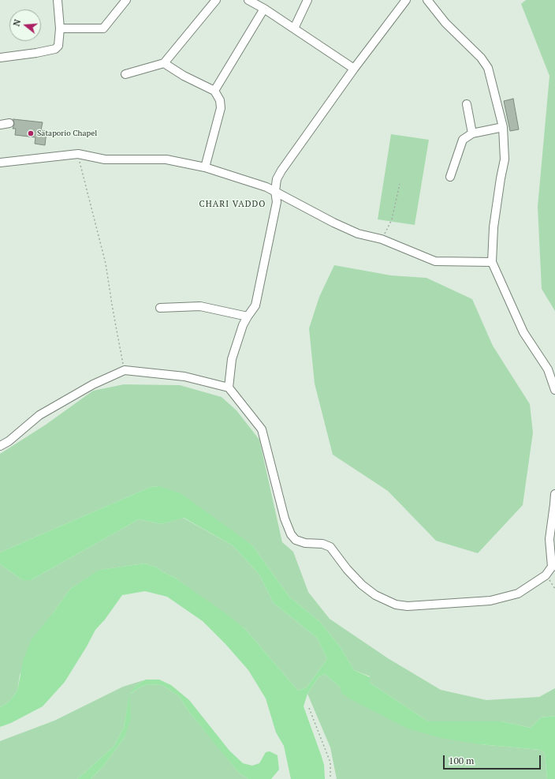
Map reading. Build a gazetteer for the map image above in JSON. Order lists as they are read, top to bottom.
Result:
{
  "districts": ["CHARI VADDO"],
  "places": ["Sataporio Chapel"],
  "scale_bar": "100 m",
  "north": "left"
}
